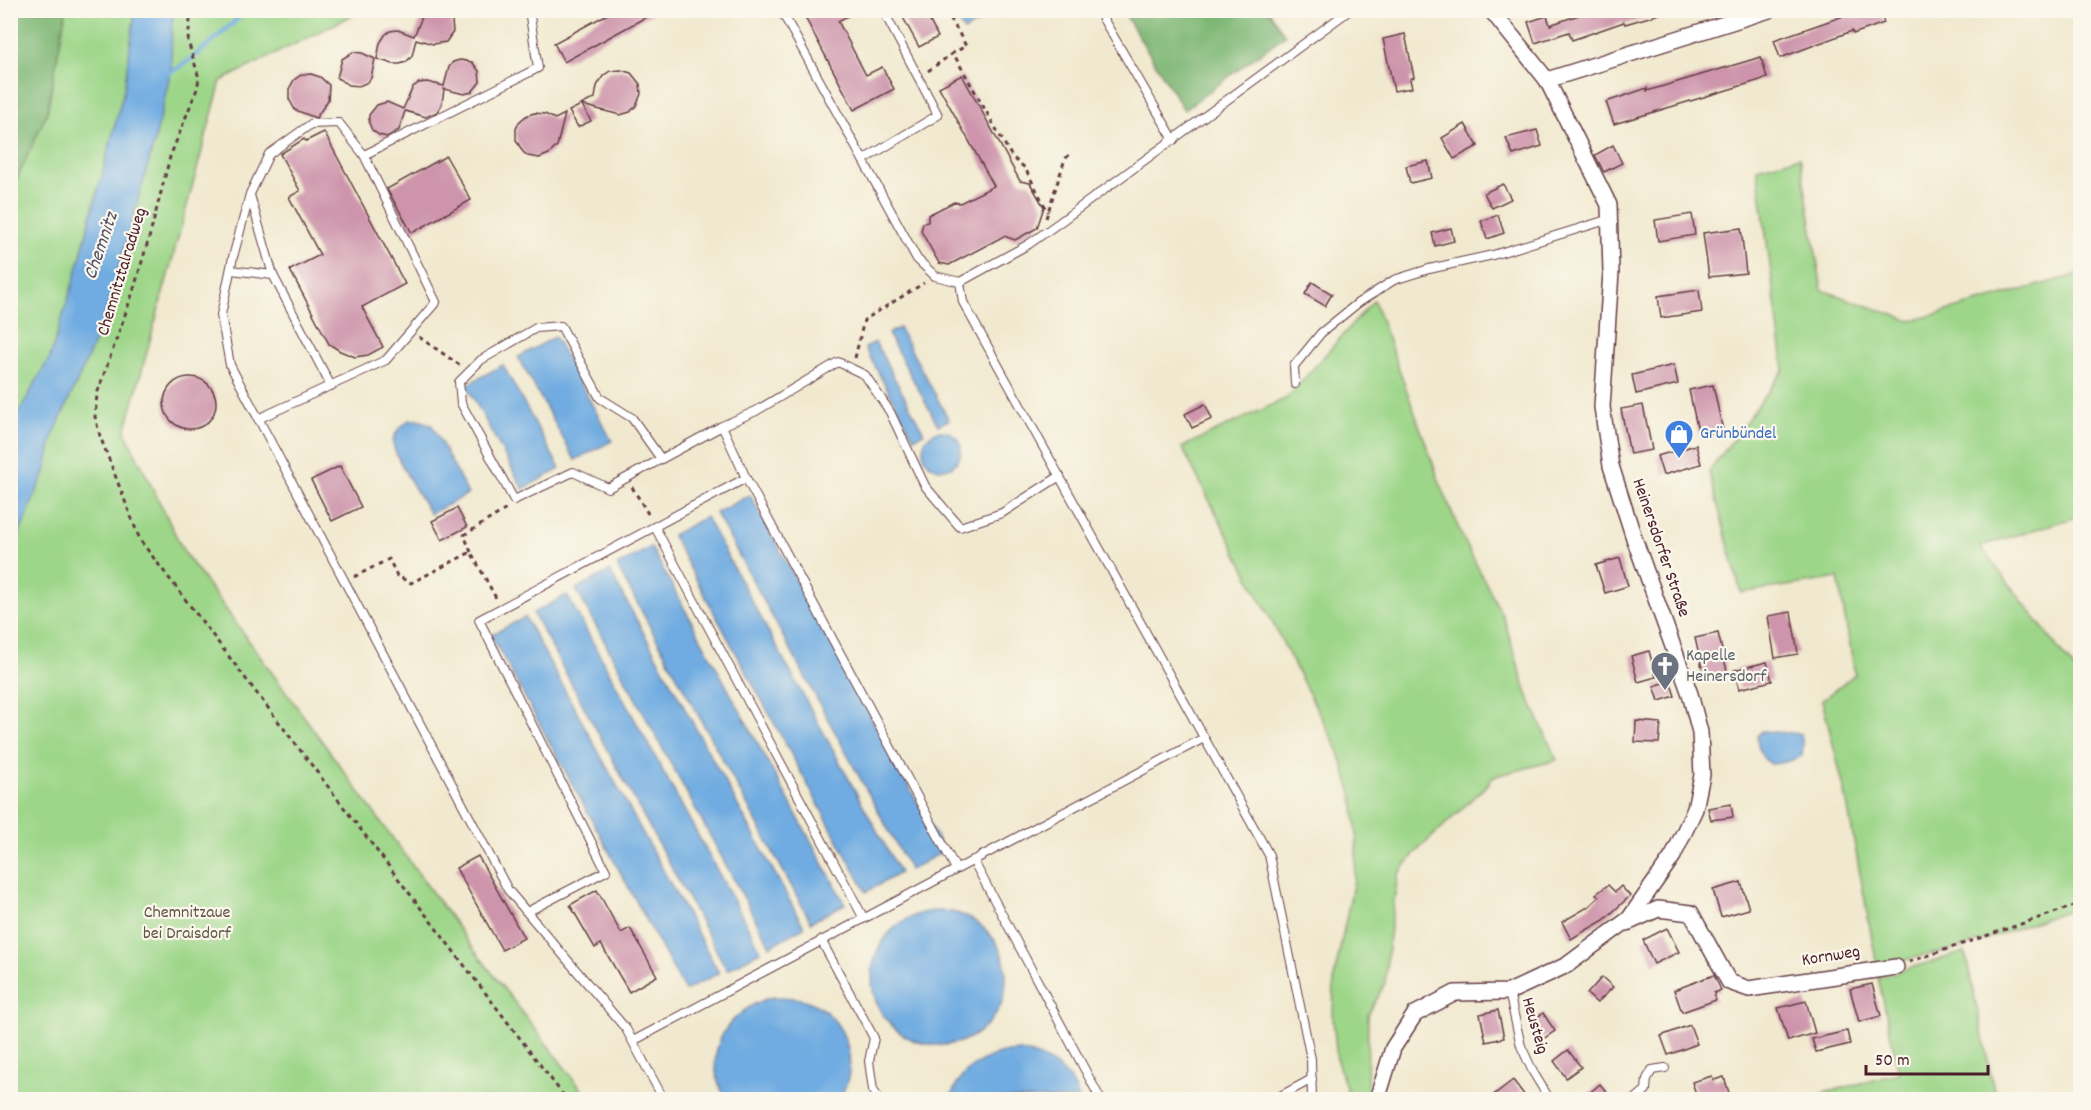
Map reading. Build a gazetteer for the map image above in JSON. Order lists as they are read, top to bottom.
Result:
{
  "streets": {
    "street": ["Heinersdorfer Straße", "Kornweg"],
    "lane": ["Heusteig"],
    "path": ["Chemnitztalradweg"]
  },
  "crossings": [
    ["Heinersdorfer Straße", "Kornweg"],
    ["Heinersdorfer Straße", "Heusteig"]
  ],
  "water": ["Chemnitz"],
  "parks": ["Chemnitzaue bei Draisdorf"],
  "places": {
    "shop": ["Grünbündel"],
    "church": ["Kapelle Heinersdorf"]
  },
  "scale_bar": "50 m"
}
